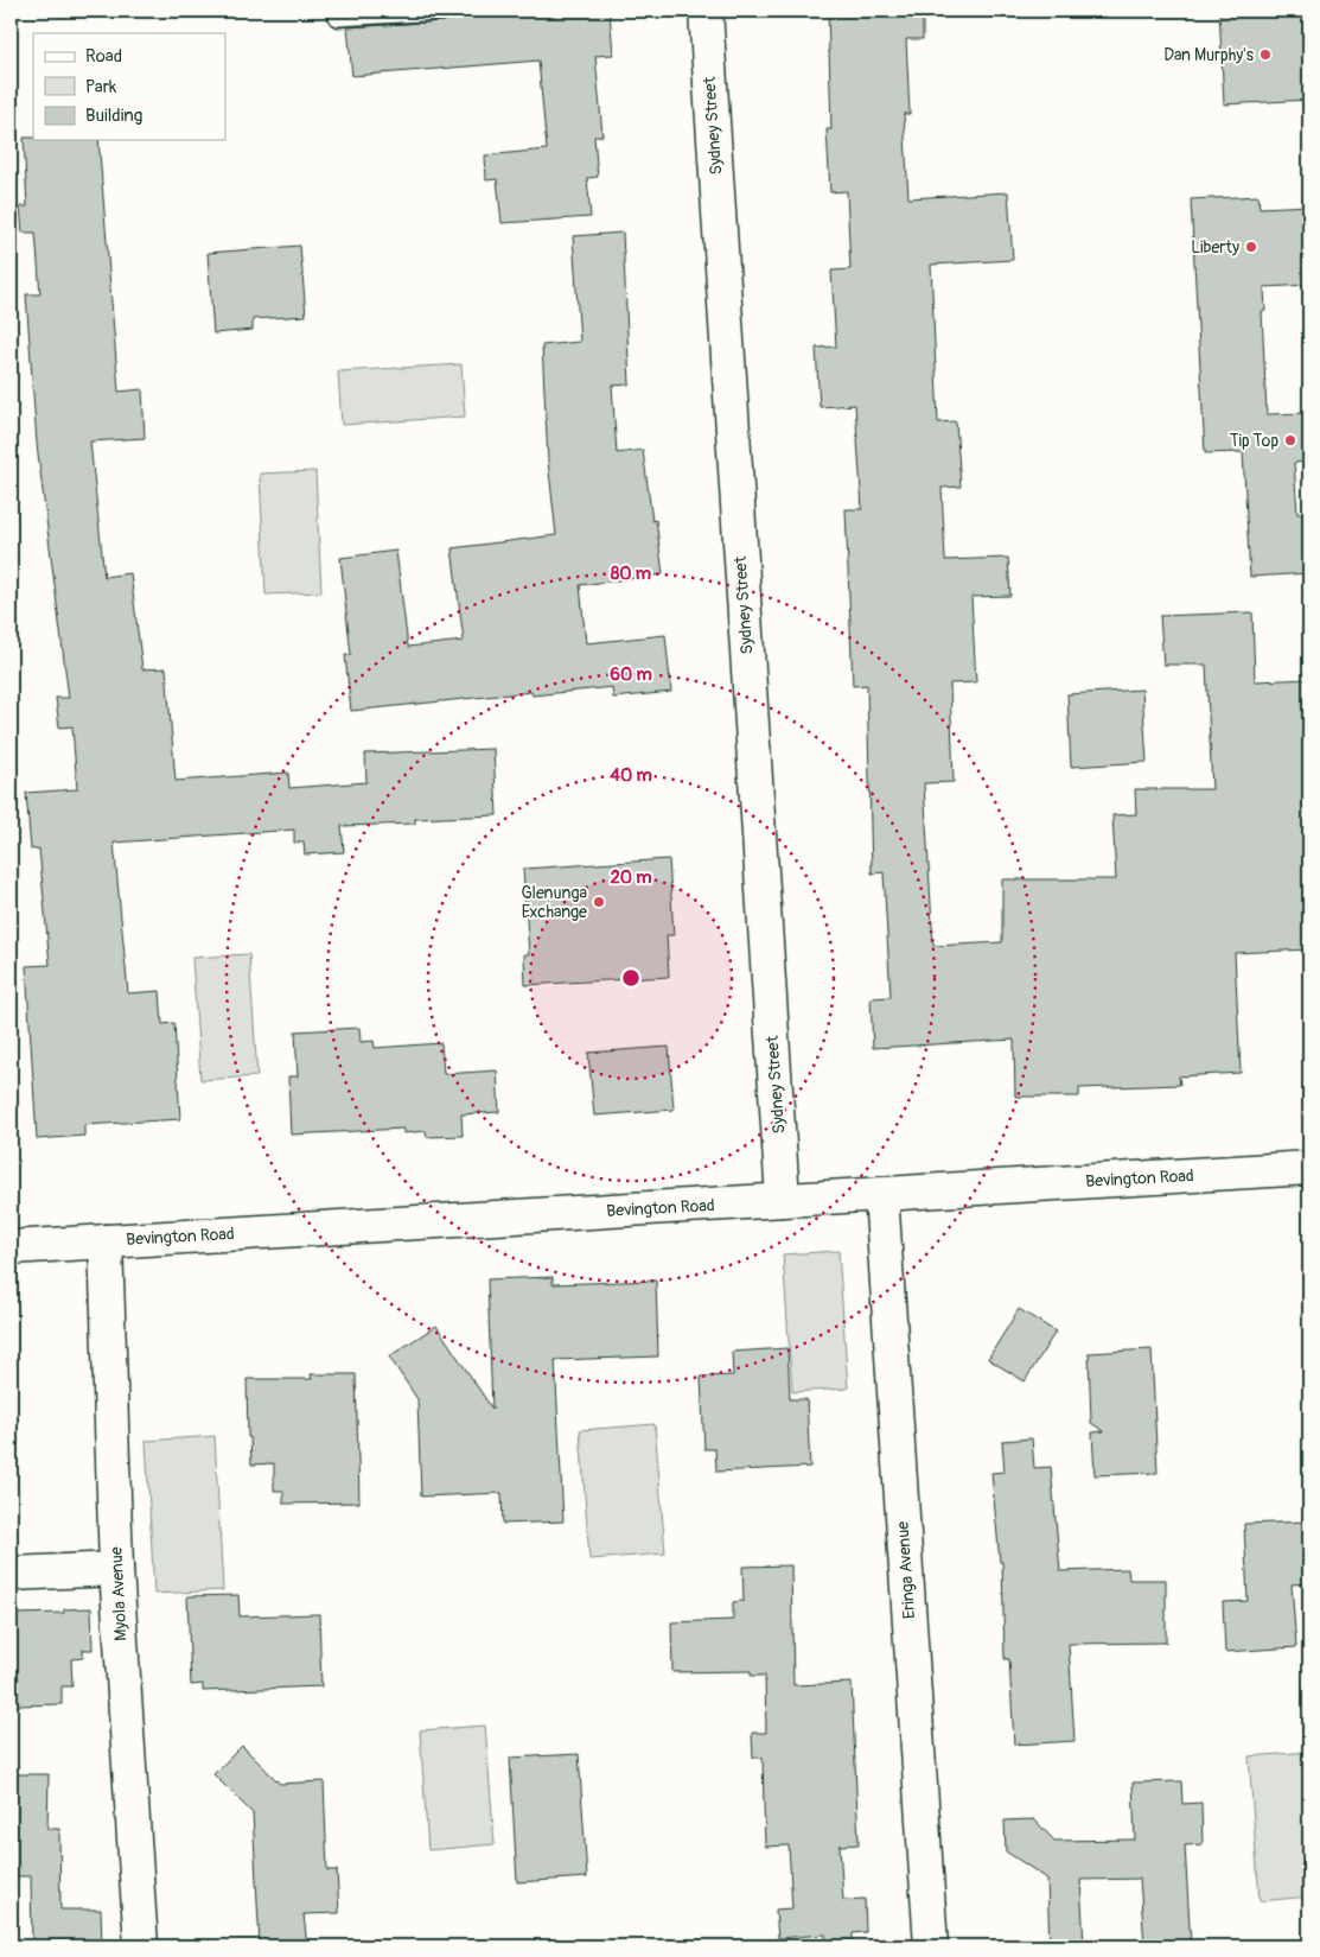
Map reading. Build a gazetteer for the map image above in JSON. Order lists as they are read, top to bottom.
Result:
{
  "streets": {
    "street": [
      "Sydney Street",
      "Bevington Road",
      "Eringa Avenue",
      "Myola Avenue"
    ]
  },
  "crossings": [
    ["Sydney Street", "Bevington Road"],
    ["Bevington Road", "Eringa Avenue"],
    ["Bevington Road", "Myola Avenue"]
  ],
  "places": [
    "Dan Murphy's",
    "Liberty",
    "Tip Top",
    "Glenunga Exchange"
  ],
  "legend": ["Road", "Park", "Building"],
  "rings": [
    "80 m",
    "60 m",
    "40 m",
    "20 m"
  ]
}
